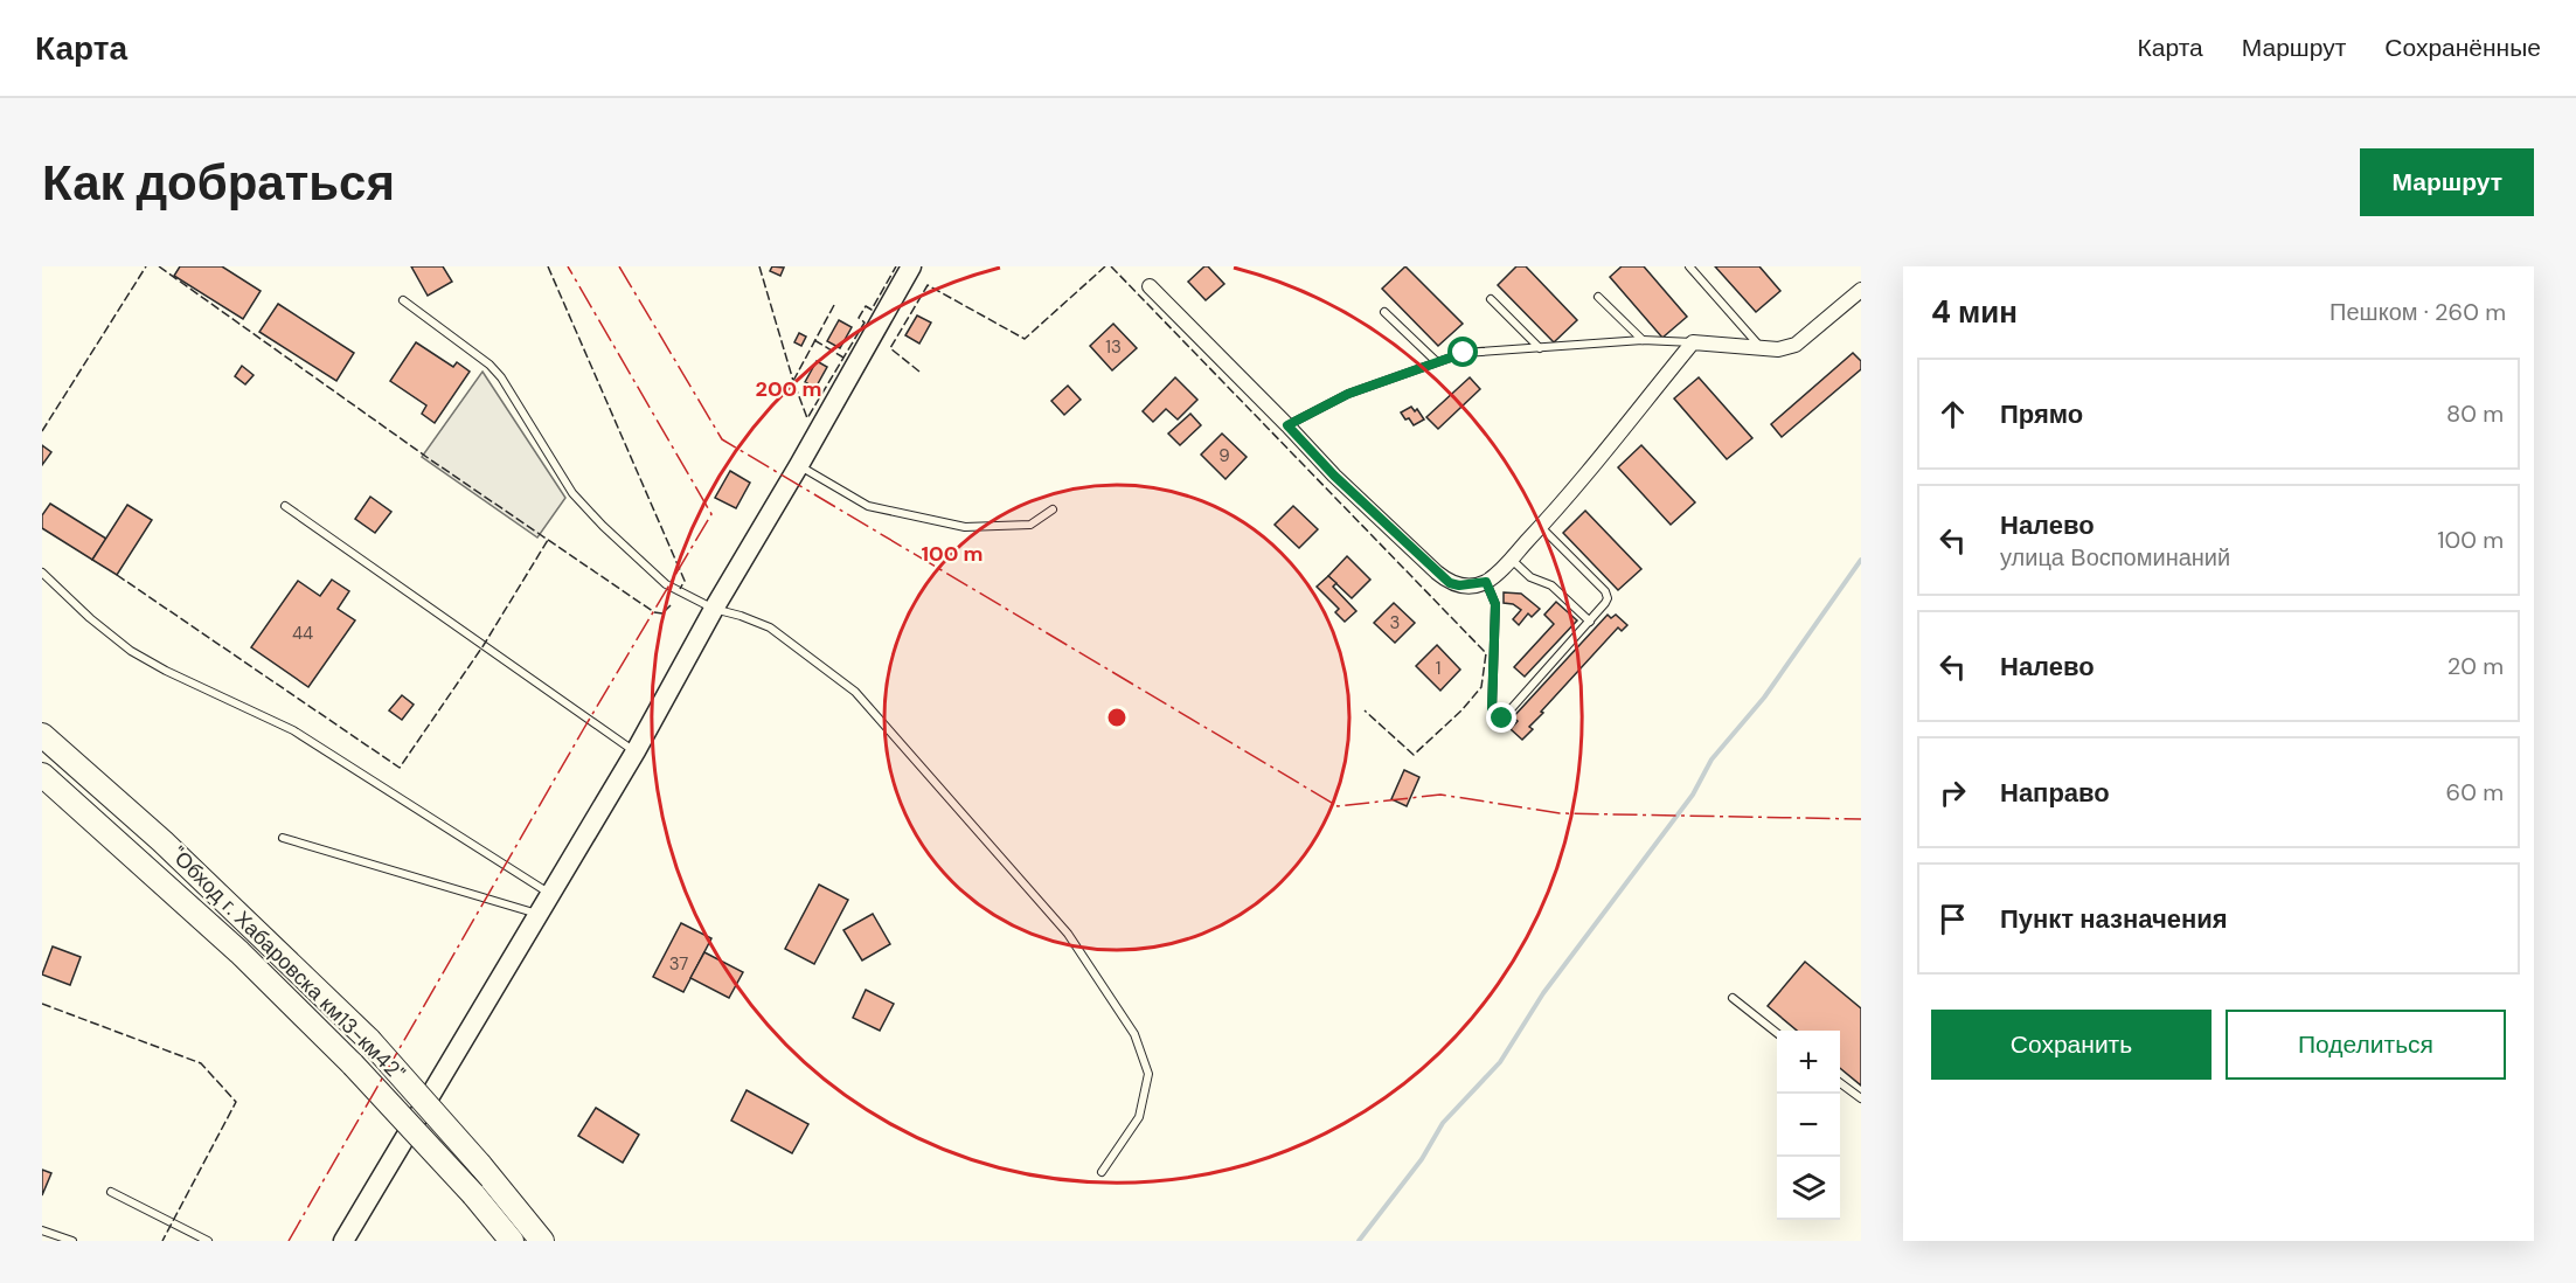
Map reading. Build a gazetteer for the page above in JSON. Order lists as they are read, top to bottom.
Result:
{
  "streets": {
    "highway": ["\"Обход г. Хабаровска км13-км42\""]
  },
  "house_numbers": [
    "13",
    "9",
    "3",
    "44",
    "1",
    "37"
  ],
  "page": {
    "header": "Карта",
    "nav": ["Карта", "Маршрут", "Сохранённые"],
    "buttons": [
      "Маршрут",
      ["Сохранить", "Поделиться"]
    ],
    "title": "Как добраться",
    "heading": ["4 мин", "Пешком · 260 m"],
    "list": [
      ["Прямо", "80 m"],
      ["Налево", "улица Воспоминаний", "100 m"],
      ["Налево", "20 m"],
      ["Направо", "60 m"],
      "Пункт назначения"
    ],
    "map_buttons": ["+", "−"]
  },
  "rings": ["200 m", "100 m"]
}
